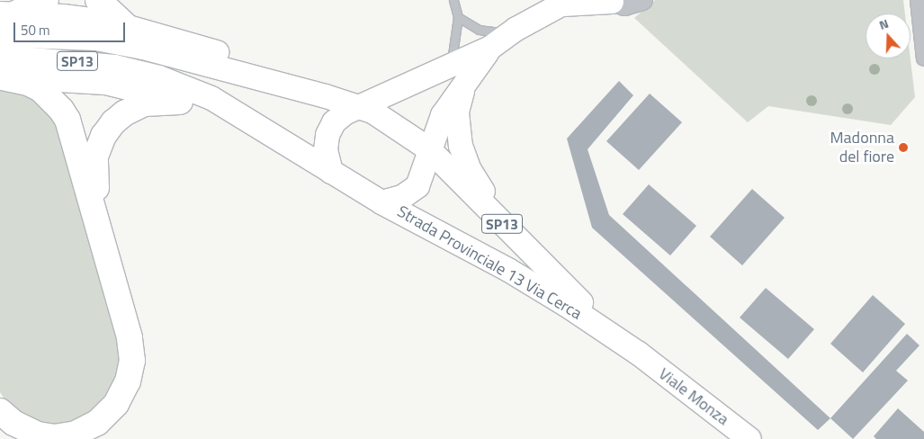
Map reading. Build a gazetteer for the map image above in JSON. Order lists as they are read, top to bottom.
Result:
{
  "streets": {
    "main road": ["SP13", "Strada Provinciale 13 Via Cerca", "Viale Monza"]
  },
  "crossings": [
    ["Strada Provinciale 13 Via Cerca", "Viale Monza"]
  ],
  "places": ["Madonna del fiore"],
  "scale_bar": "50 m",
  "north": "top"
}
